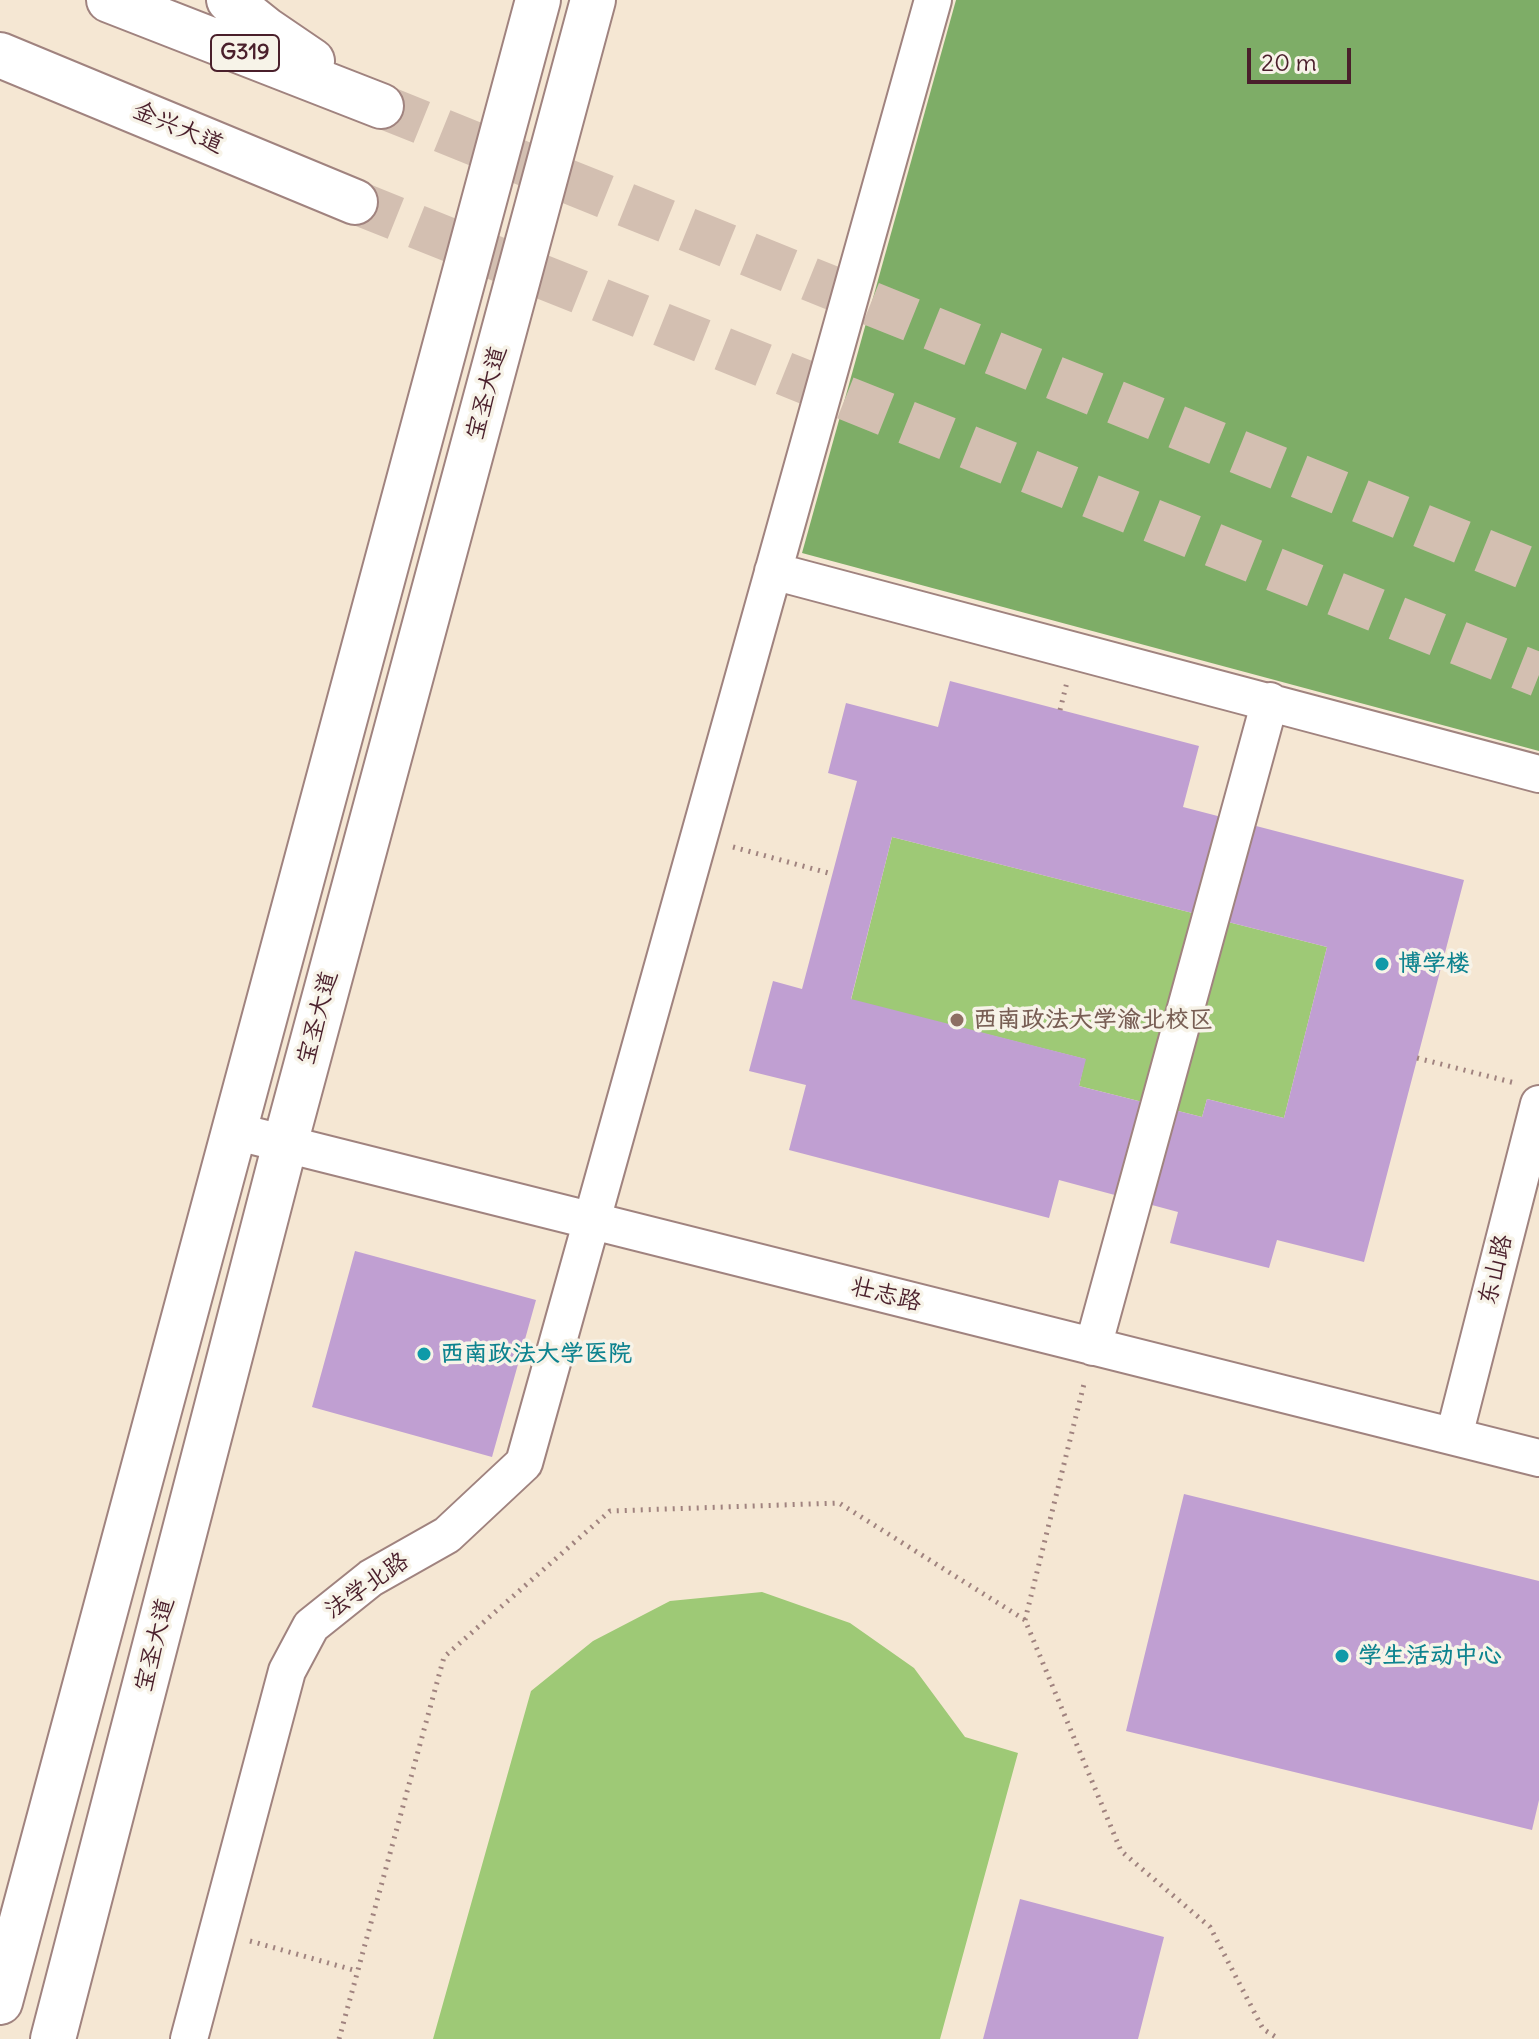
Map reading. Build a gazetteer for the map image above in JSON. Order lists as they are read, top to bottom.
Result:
{
  "streets": {
    "main road": ["G319", "金兴大道", "宝圣大道"],
    "street": ["东山路", "壮志路", "法学北路"]
  },
  "crossings": [
    ["宝圣大道", "壮志路"],
    ["东山路", "壮志路"],
    ["壮志路", "法学北路"]
  ],
  "places": [
    "博学楼",
    "西南政法大学渝北校区",
    "西南政法大学医院",
    "学生活动中心"
  ],
  "scale_bar": "20 m"
}
